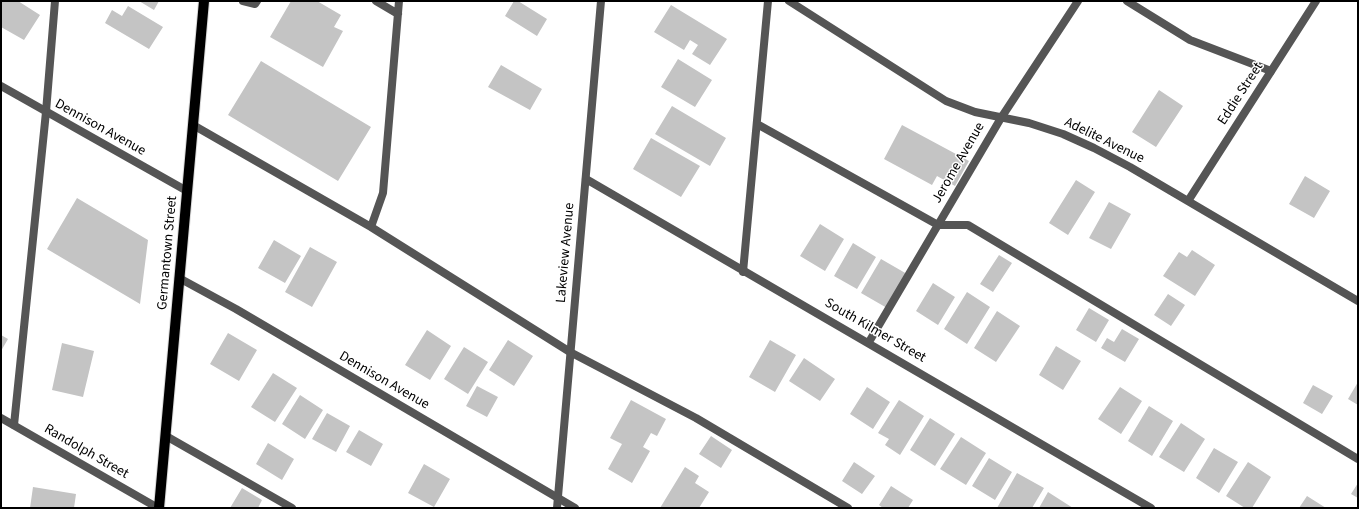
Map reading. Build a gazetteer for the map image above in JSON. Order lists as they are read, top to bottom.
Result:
{
  "streets": {
    "main road": ["Germantown Street"],
    "street": [
      "Eddie Street",
      "Dennison Avenue",
      "Adelite Avenue",
      "Jerome Avenue",
      "Lakeview Avenue",
      "South Kilmer Street",
      "Randolph Street"
    ]
  },
  "crossings": [
    ["Eddie Street", "Adelite Avenue"],
    ["Dennison Avenue", "Germantown Street"],
    ["Dennison Avenue", "Lakeview Avenue"],
    ["Adelite Avenue", "Jerome Avenue"],
    ["Jerome Avenue", "South Kilmer Street"],
    ["Germantown Street", "Randolph Street"],
    ["Lakeview Avenue", "South Kilmer Street"]
  ]
}
